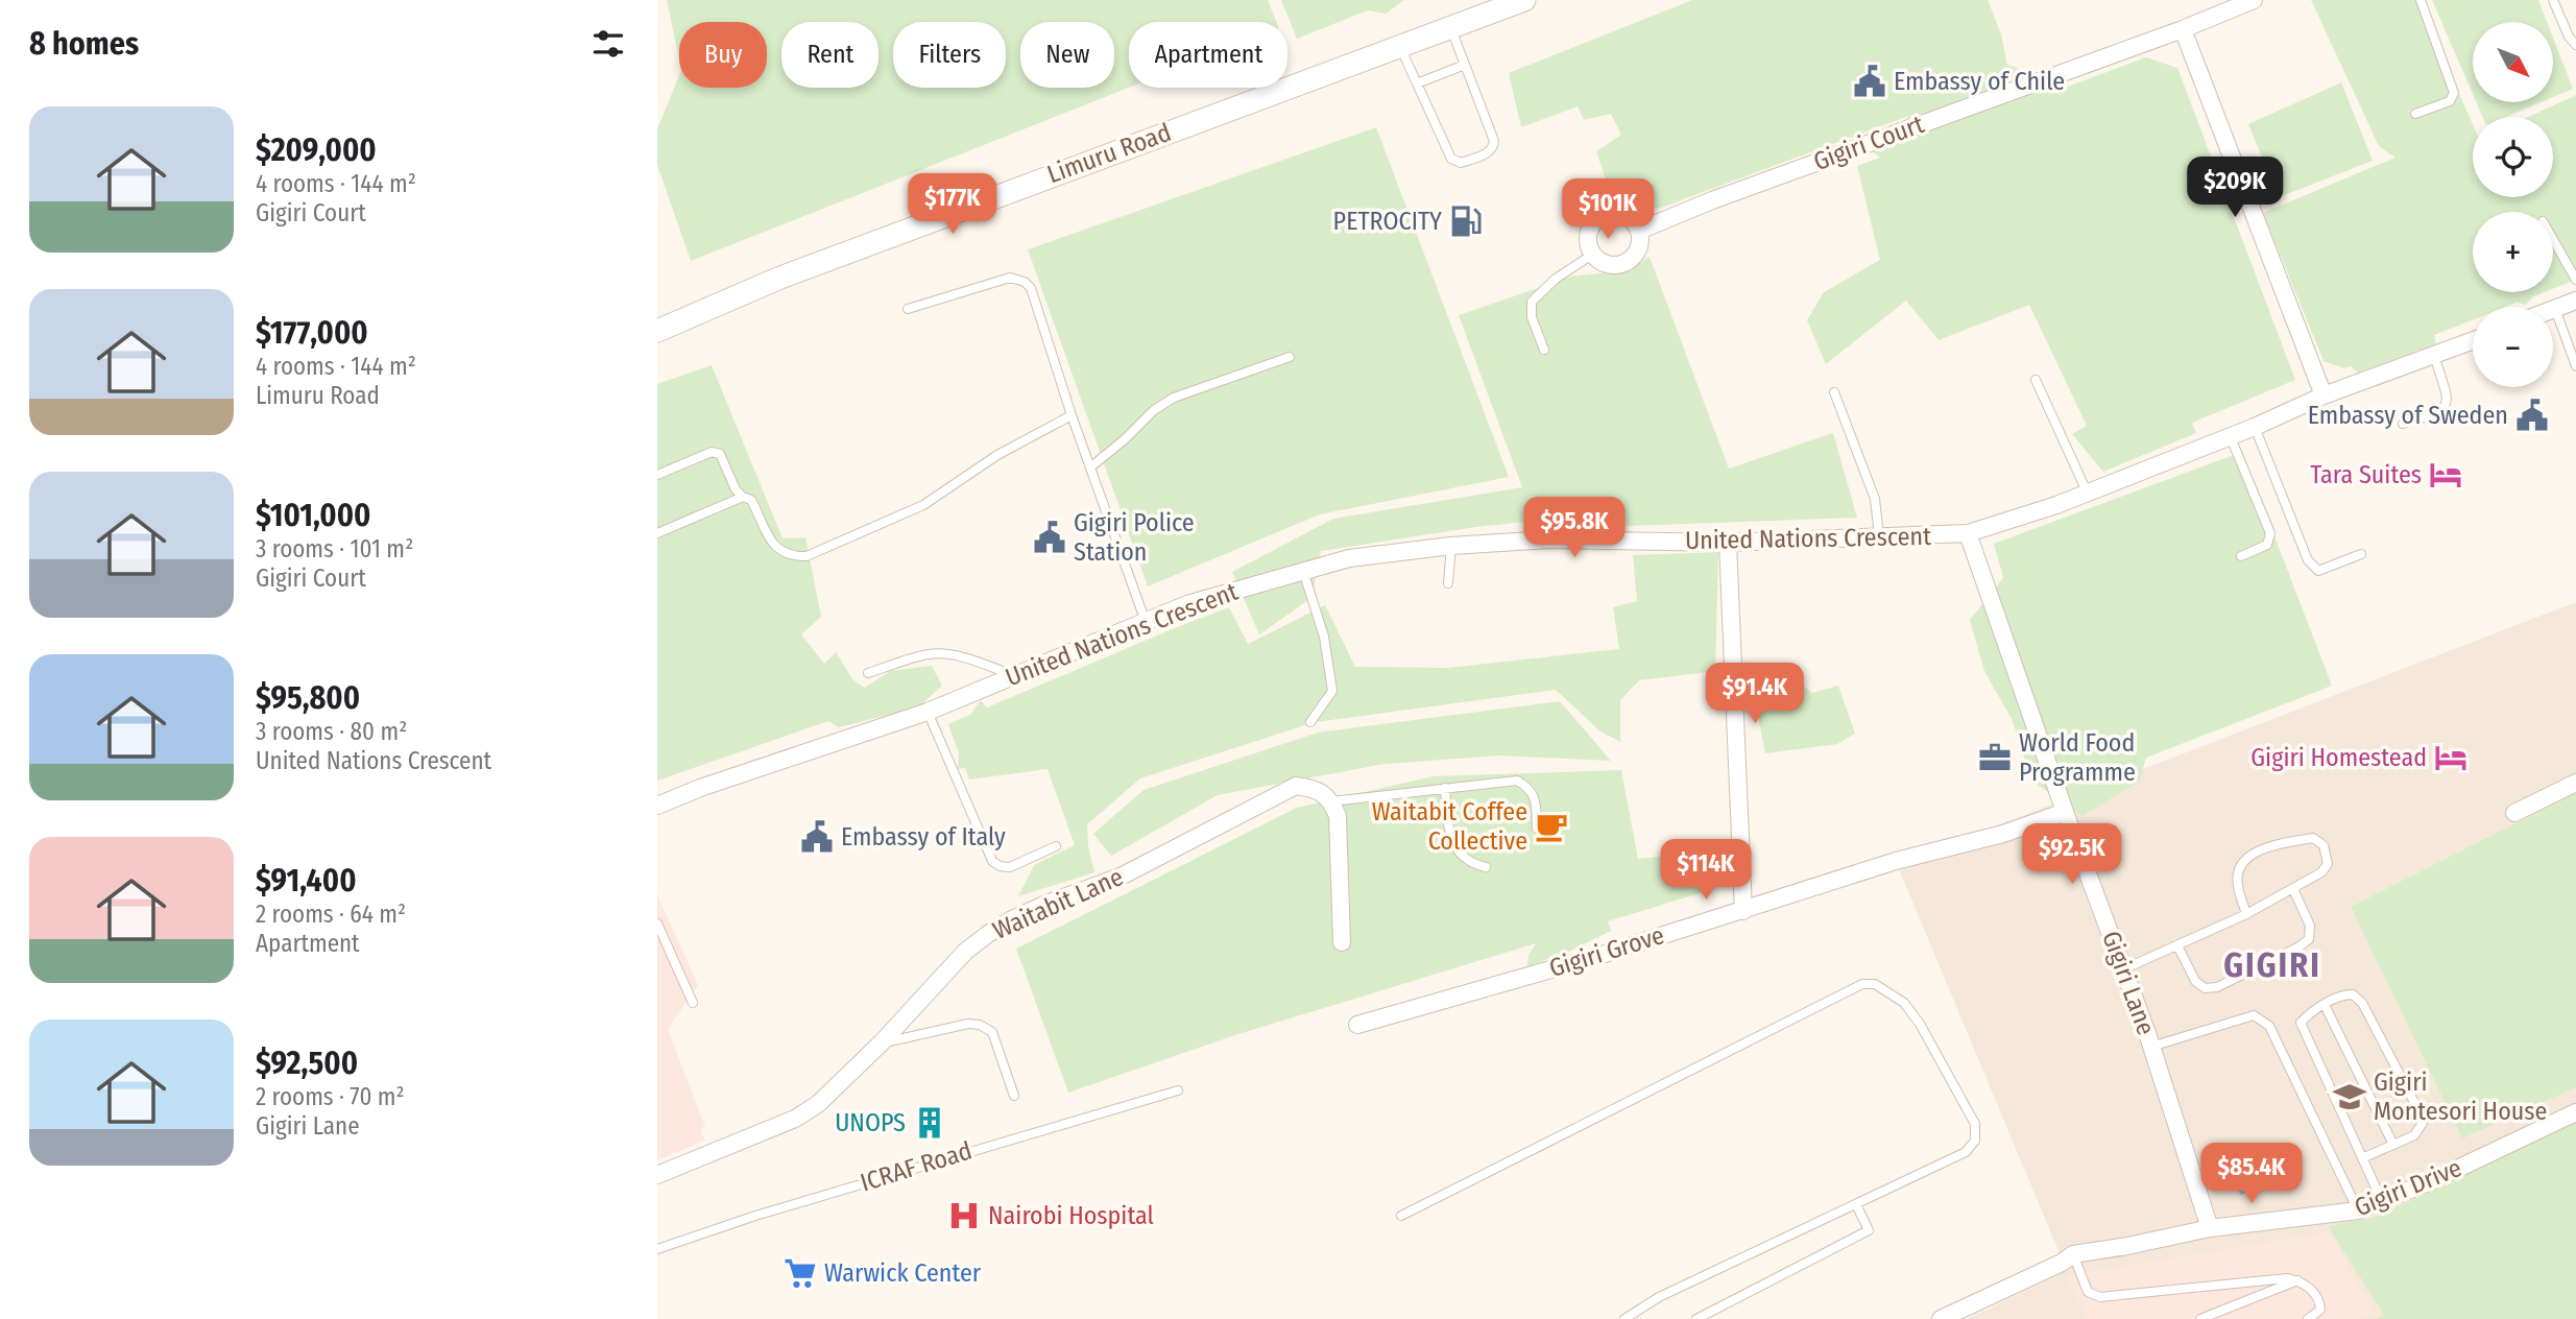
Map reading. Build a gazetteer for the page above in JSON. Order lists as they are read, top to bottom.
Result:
{
  "streets": {
    "main road": ["Limuru Road"],
    "street": [
      "Gigiri Court",
      "United Nations Crescent",
      "Waitabit Lane",
      "Gigiri Grove",
      "Gigiri Lane",
      "Gigiri Drive"
    ],
    "lane": ["ICRAF Road"]
  },
  "crossings": [
    ["United Nations Crescent", "Gigiri Lane"],
    ["Gigiri Grove", "Gigiri Lane"],
    ["Gigiri Lane", "Gigiri Drive"]
  ],
  "districts": ["GIGIRI"],
  "places": {
    "public building": [
      "Embassy of Chile",
      "Embassy of Sweden",
      "Gigiri Police Station",
      "Embassy of Italy"
    ],
    "fuel station": ["PETROCITY"],
    "hotel": ["Tara Suites", "Gigiri Homestead"],
    "office": ["World Food Programme"],
    "cafe": ["Waitabit Coffee Collective"],
    "school or university": ["Gigiri Montesori House"],
    "building": ["UNOPS"],
    "hospital": ["Nairobi Hospital"],
    "supermarket": ["Warwick Center"]
  },
  "north": "bottom right",
  "page": {
    "heading": "8 homes",
    "map_buttons": ["+", "−"],
    "chip": [
      "Buy",
      "Rent",
      "Filters",
      "New",
      "Apartment"
    ],
    "list": [
      {
        "name": "$209,000",
        "note": "4 rooms · 144 m² · Gigiri Court"
      },
      {
        "name": "$177,000",
        "note": "4 rooms · 144 m² · Limuru Road"
      },
      {
        "name": "$101,000",
        "note": "3 rooms · 101 m² · Gigiri Court"
      },
      {
        "name": "$95,800",
        "note": "3 rooms · 80 m² · United Nations Crescent"
      },
      {
        "name": "$91,400",
        "note": "2 rooms · 64 m² · Apartment"
      },
      {
        "name": "$92,500",
        "note": "2 rooms · 70 m² · Gigiri Lane"
      }
    ],
    "price": [
      "$209K",
      "$177K",
      "$101K",
      "$95.8K",
      "$91.4K",
      "$92.5K",
      "$114K",
      "$85.4K"
    ]
  }
}
